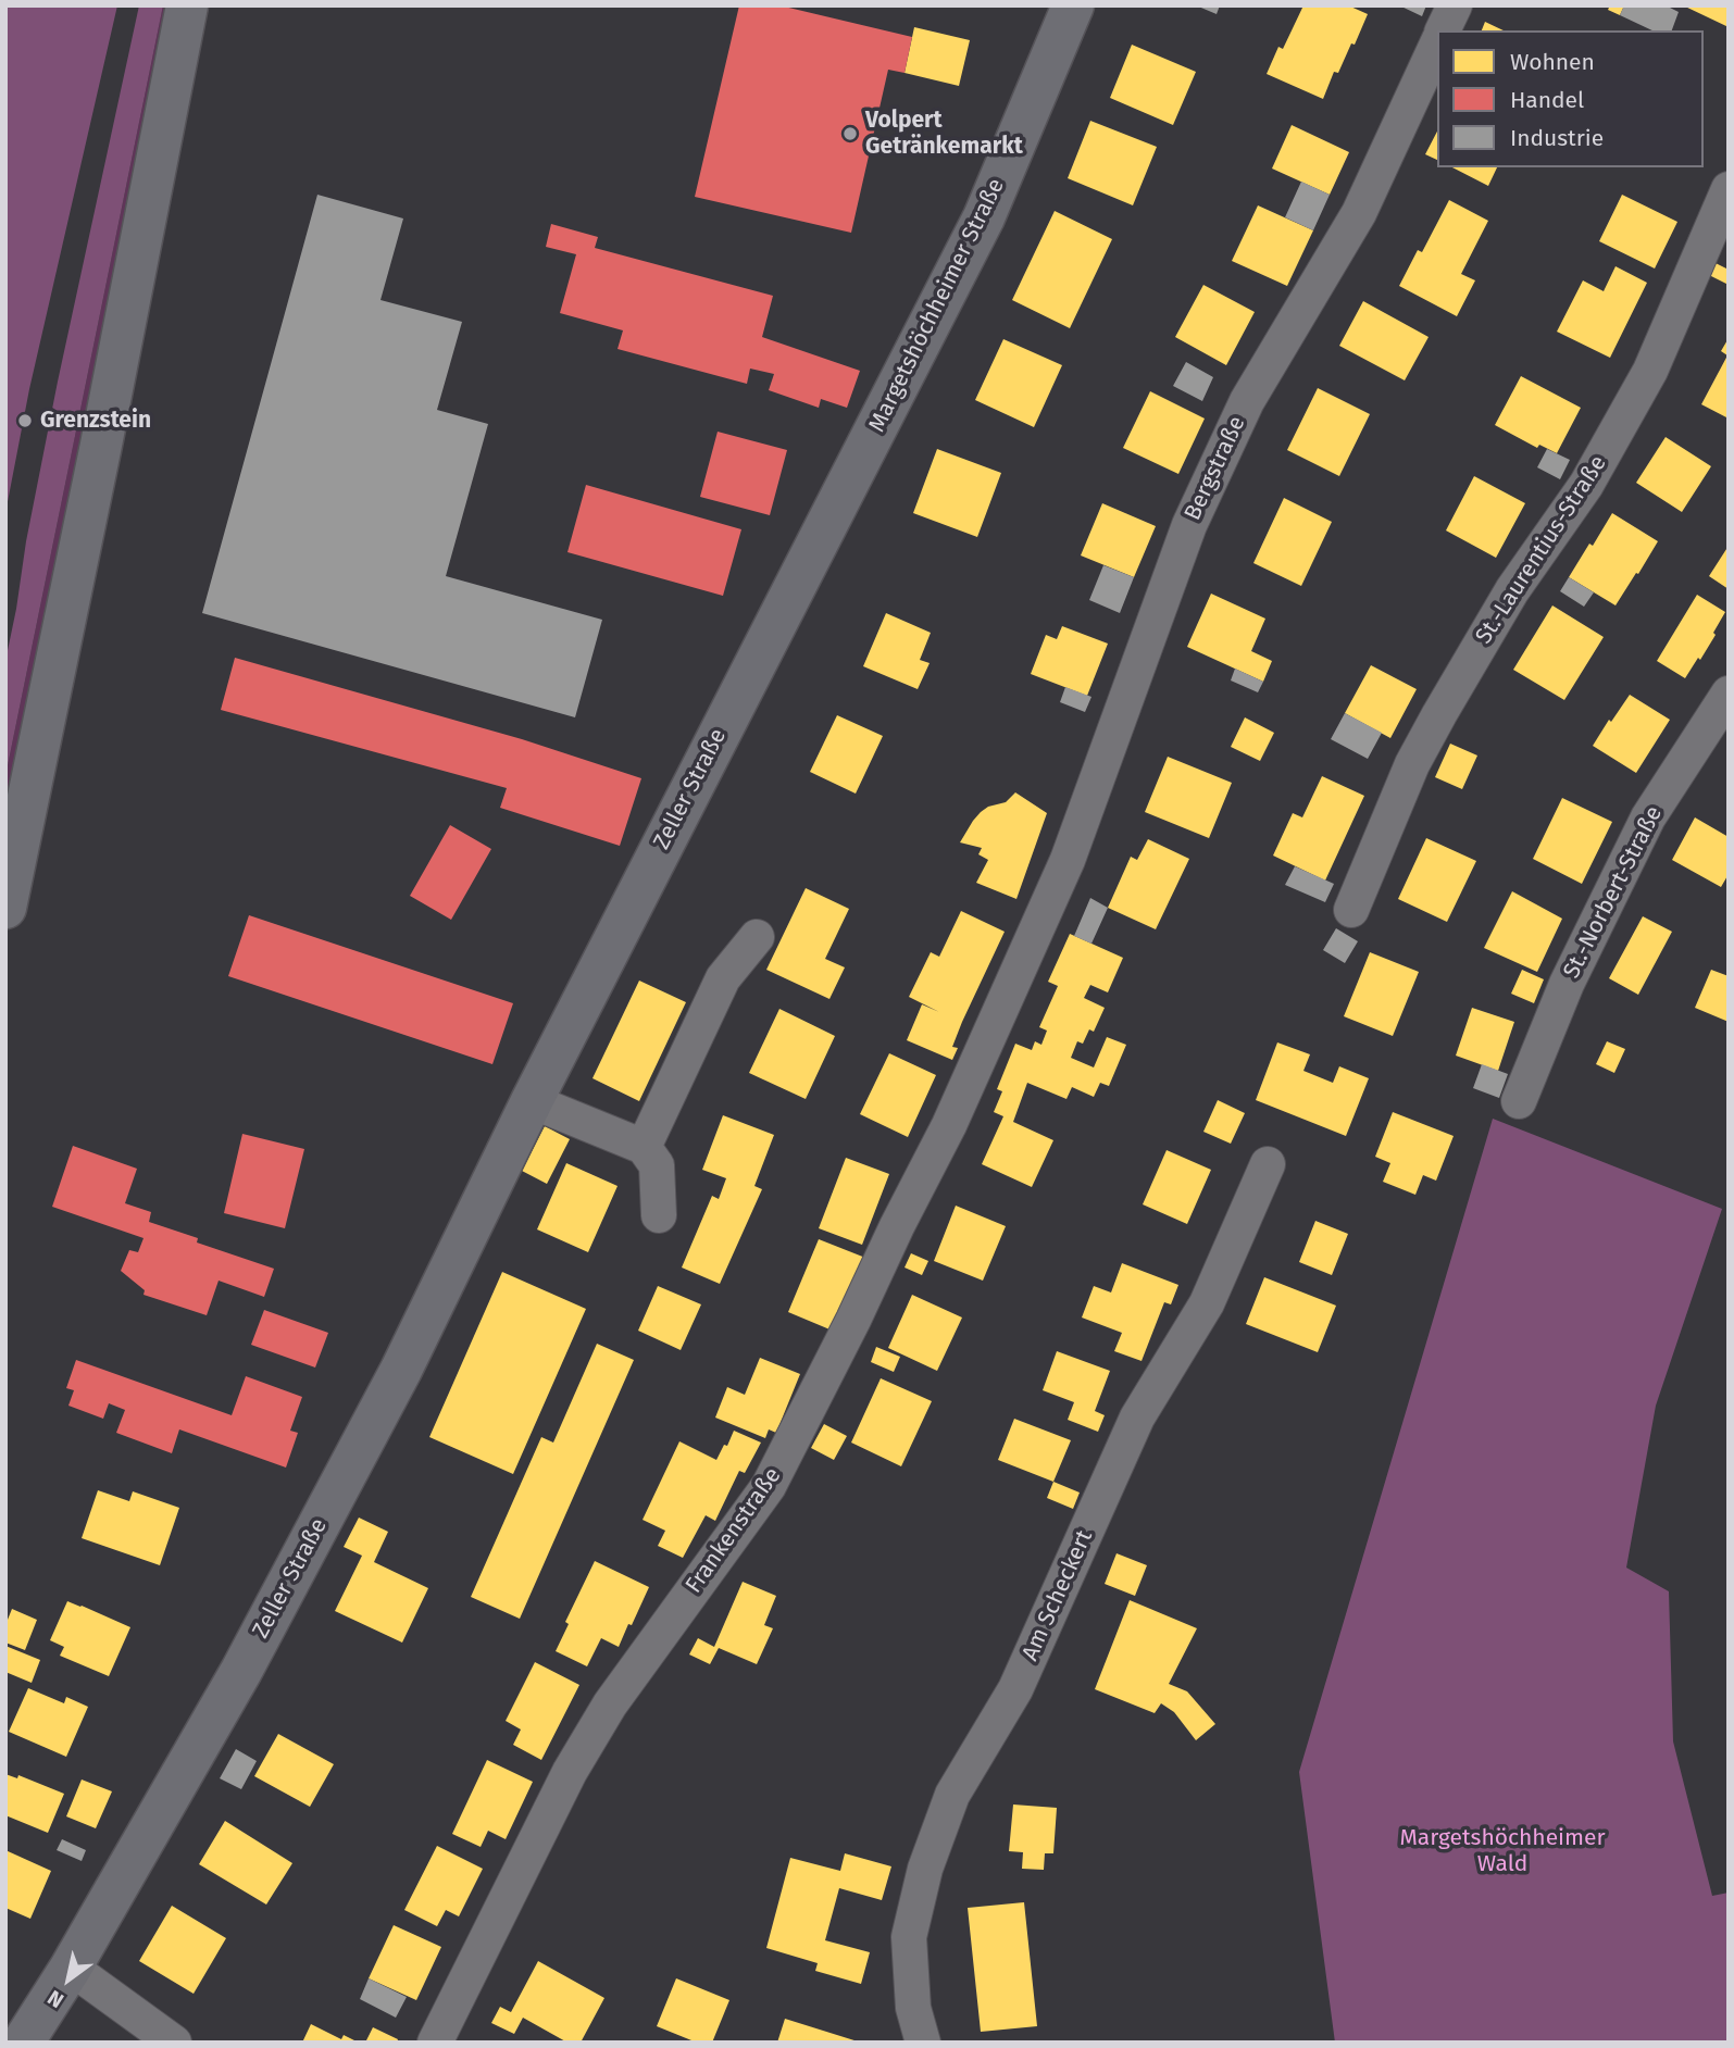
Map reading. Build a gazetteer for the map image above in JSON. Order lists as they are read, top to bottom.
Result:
{
  "streets": {
    "street": [
      "Margetshöchheimer Straße",
      "Bergstraße",
      "St.-Laurentius-Straße",
      "Zeller Straße",
      "St.-Norbert-Straße",
      "Frankenstraße",
      "Am Scheckert"
    ]
  },
  "crossings": [
    ["Margetshöchheimer Straße", "Zeller Straße"],
    ["Bergstraße", "Frankenstraße"]
  ],
  "parks": ["Margetshöchheimer Wald"],
  "places": ["Volpert Getränkemarkt", "Grenzstein"],
  "legend": ["Wohnen", "Handel", "Industrie"],
  "north": "bottom left"
}
